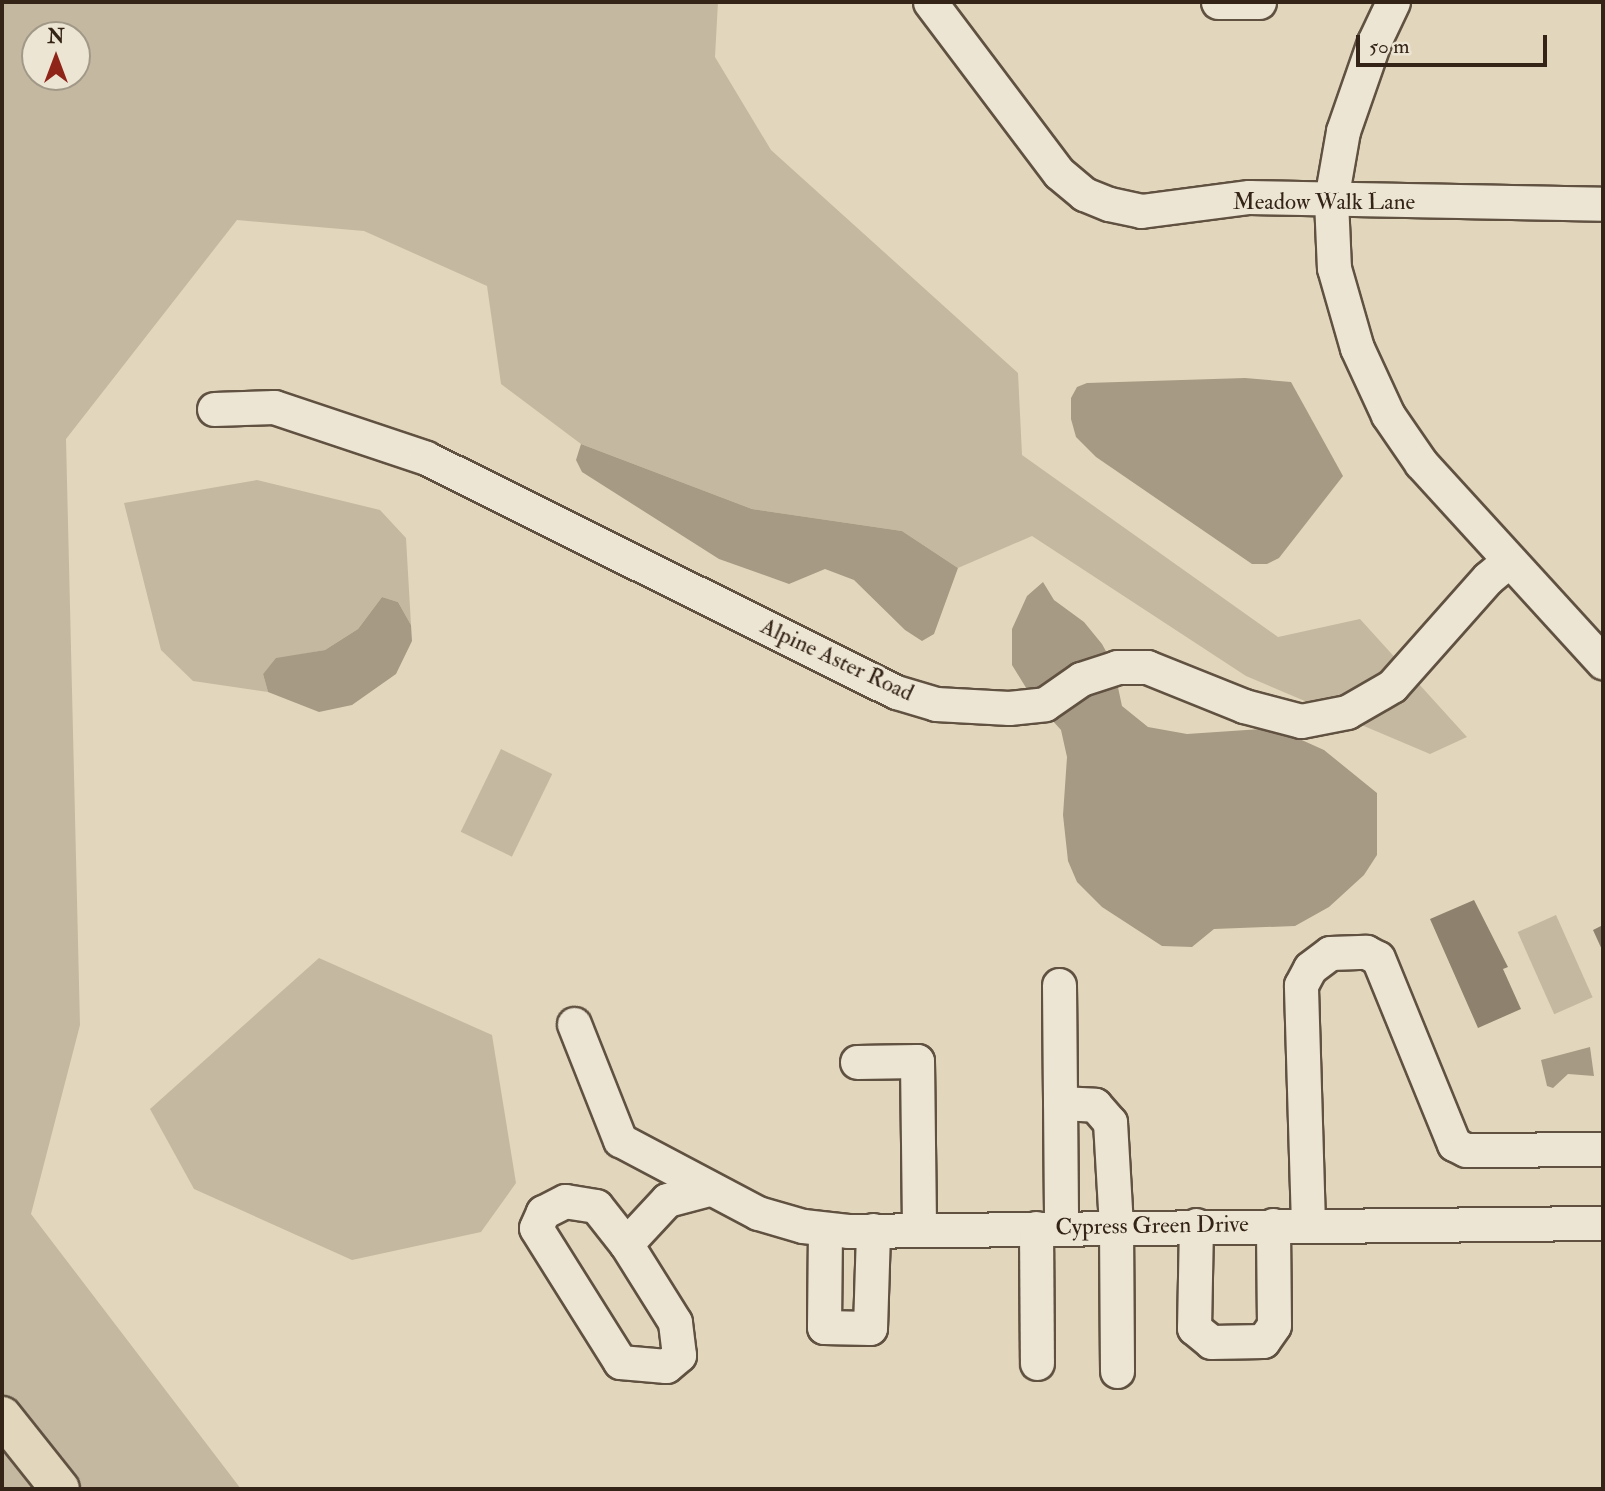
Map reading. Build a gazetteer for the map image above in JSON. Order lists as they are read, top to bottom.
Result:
{
  "streets": {
    "street": ["Meadow Walk Lane", "Alpine Aster Road", "Cypress Green Drive"]
  },
  "scale_bar": "50 m",
  "north": "top"
}
